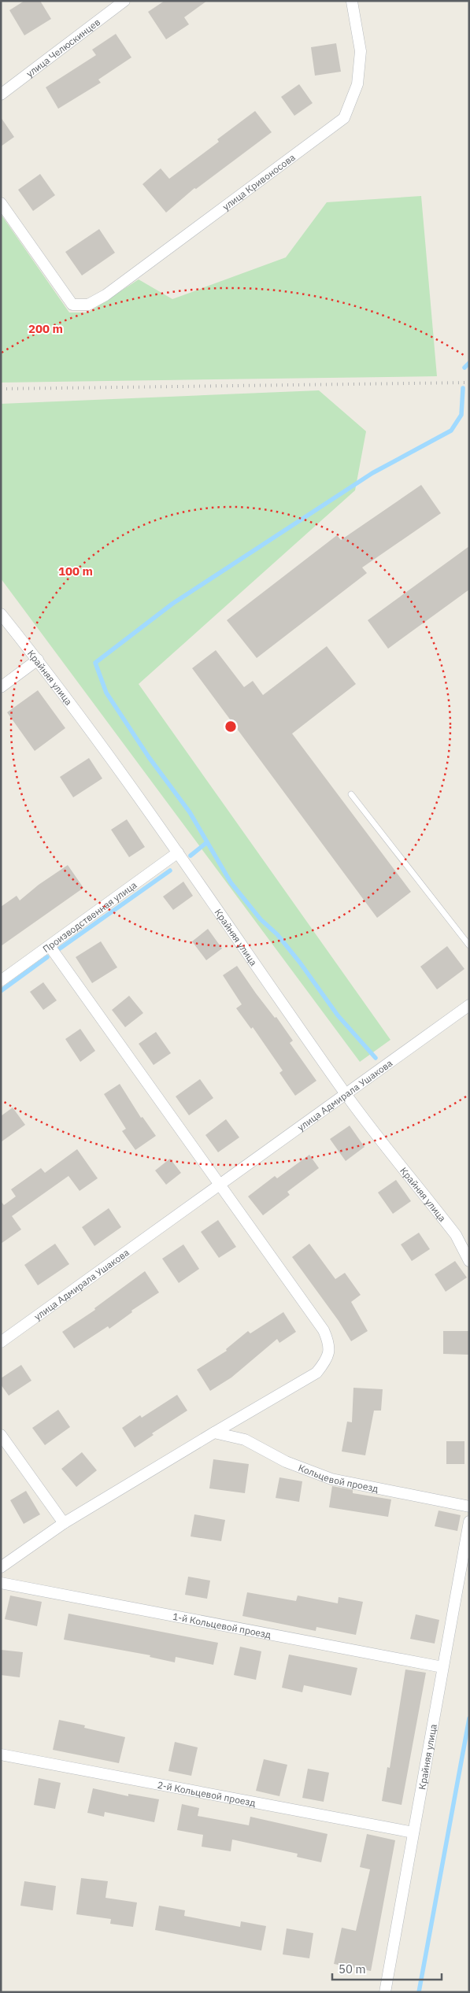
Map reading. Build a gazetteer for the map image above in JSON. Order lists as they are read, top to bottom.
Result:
{
  "streets": {
    "street": [
      "улица Челюскинцев",
      "улица Кривоносова",
      "Крайняя улица",
      "Производственная улица",
      "улица Адмирала Ушакова",
      "Кольцевой проезд",
      "1-й Кольцевой проезд",
      "2-й Кольцевой проезд"
    ]
  },
  "crossings": [
    ["Крайняя улица", "Производственная улица"],
    ["Крайняя улица", "улица Адмирала Ушакова"],
    ["Крайняя улица", "1-й Кольцевой проезд"],
    ["Крайняя улица", "2-й Кольцевой проезд"]
  ],
  "scale_bar": "50 m",
  "rings": ["200 m", "100 m"]
}
